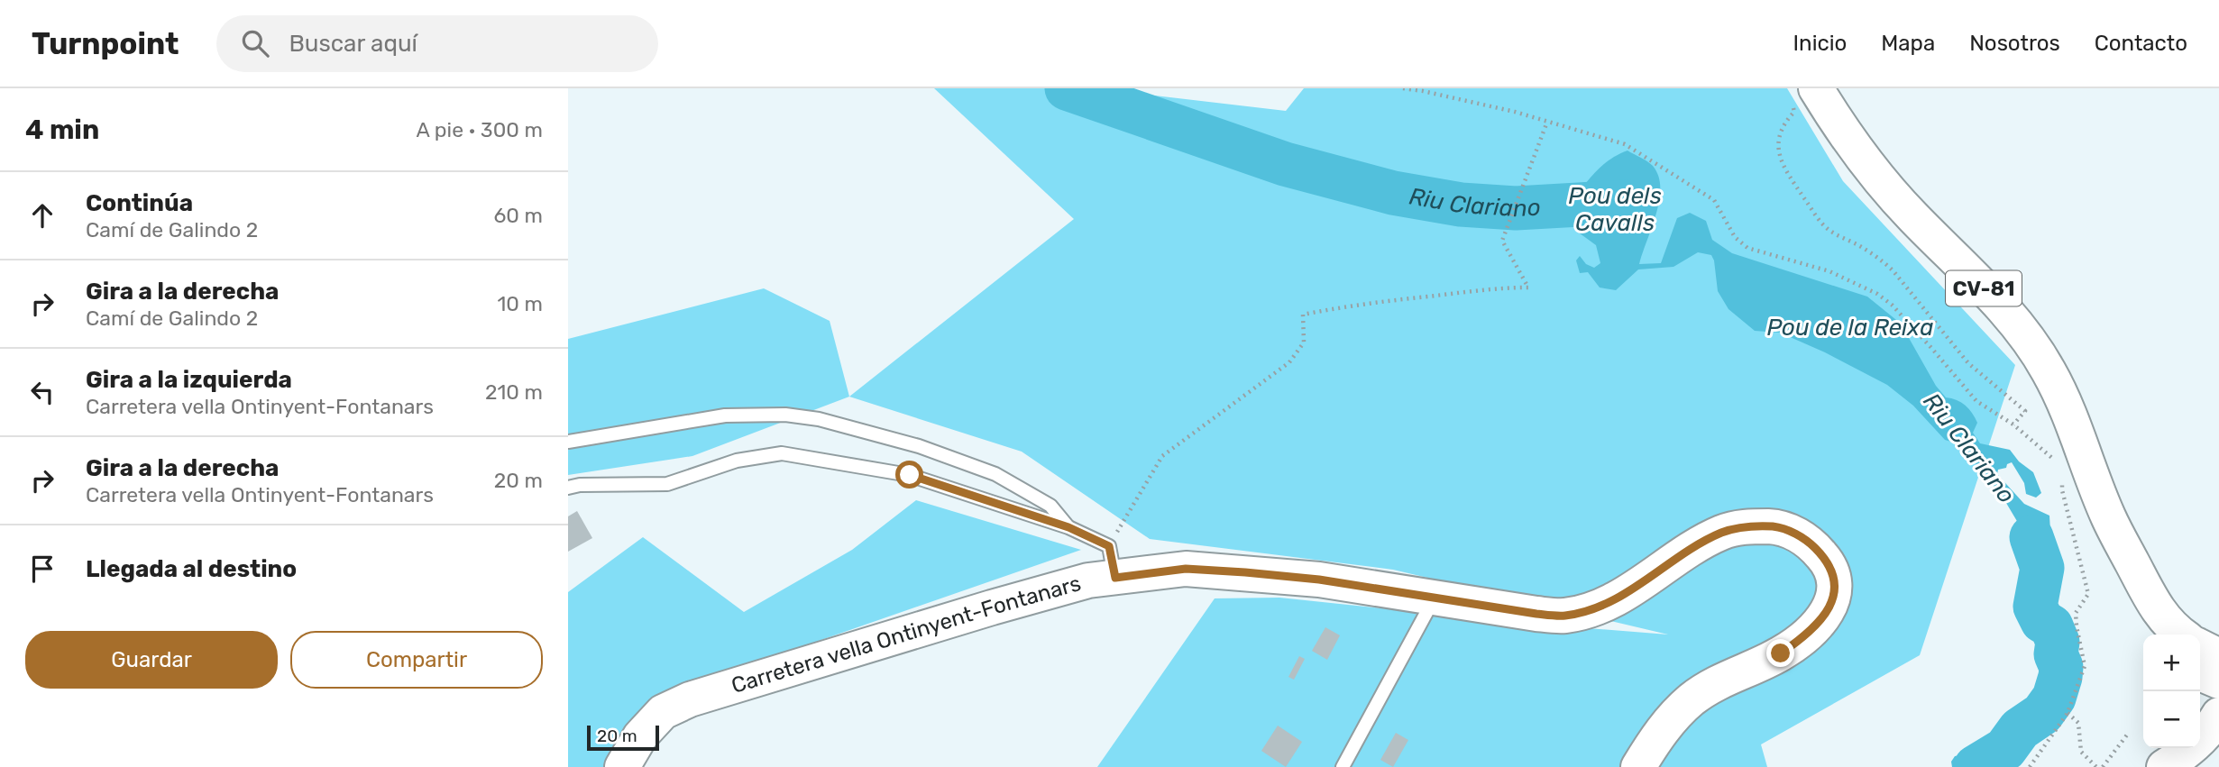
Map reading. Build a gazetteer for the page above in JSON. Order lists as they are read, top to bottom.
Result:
{
  "streets": {
    "street": ["CV-81", "Carretera vella Ontinyent-Fontanars"]
  },
  "water": ["Pou dels Cavalls", "Riu Clariano", "Pou de la Reixa"],
  "scale_bar": "20 m",
  "page": {
    "header": "Turnpoint",
    "search": "Buscar aquí",
    "nav": [
      "Inicio",
      "Mapa",
      "Nosotros",
      "Contacto"
    ],
    "heading": ["4 min", "A pie · 300 m"],
    "list": [
      ["Continúa", "Camí de Galindo 2", "60 m"],
      ["Gira a la derecha", "Camí de Galindo 2", "10 m"],
      ["Gira a la izquierda", "Carretera vella Ontinyent-Fontanars", "210 m"],
      ["Gira a la derecha", "Carretera vella Ontinyent-Fontanars", "20 m"],
      "Llegada al destino"
    ],
    "buttons": ["Guardar", "Compartir"],
    "map_buttons": ["+", "−"],
    "scale": "20 m"
  }
}
